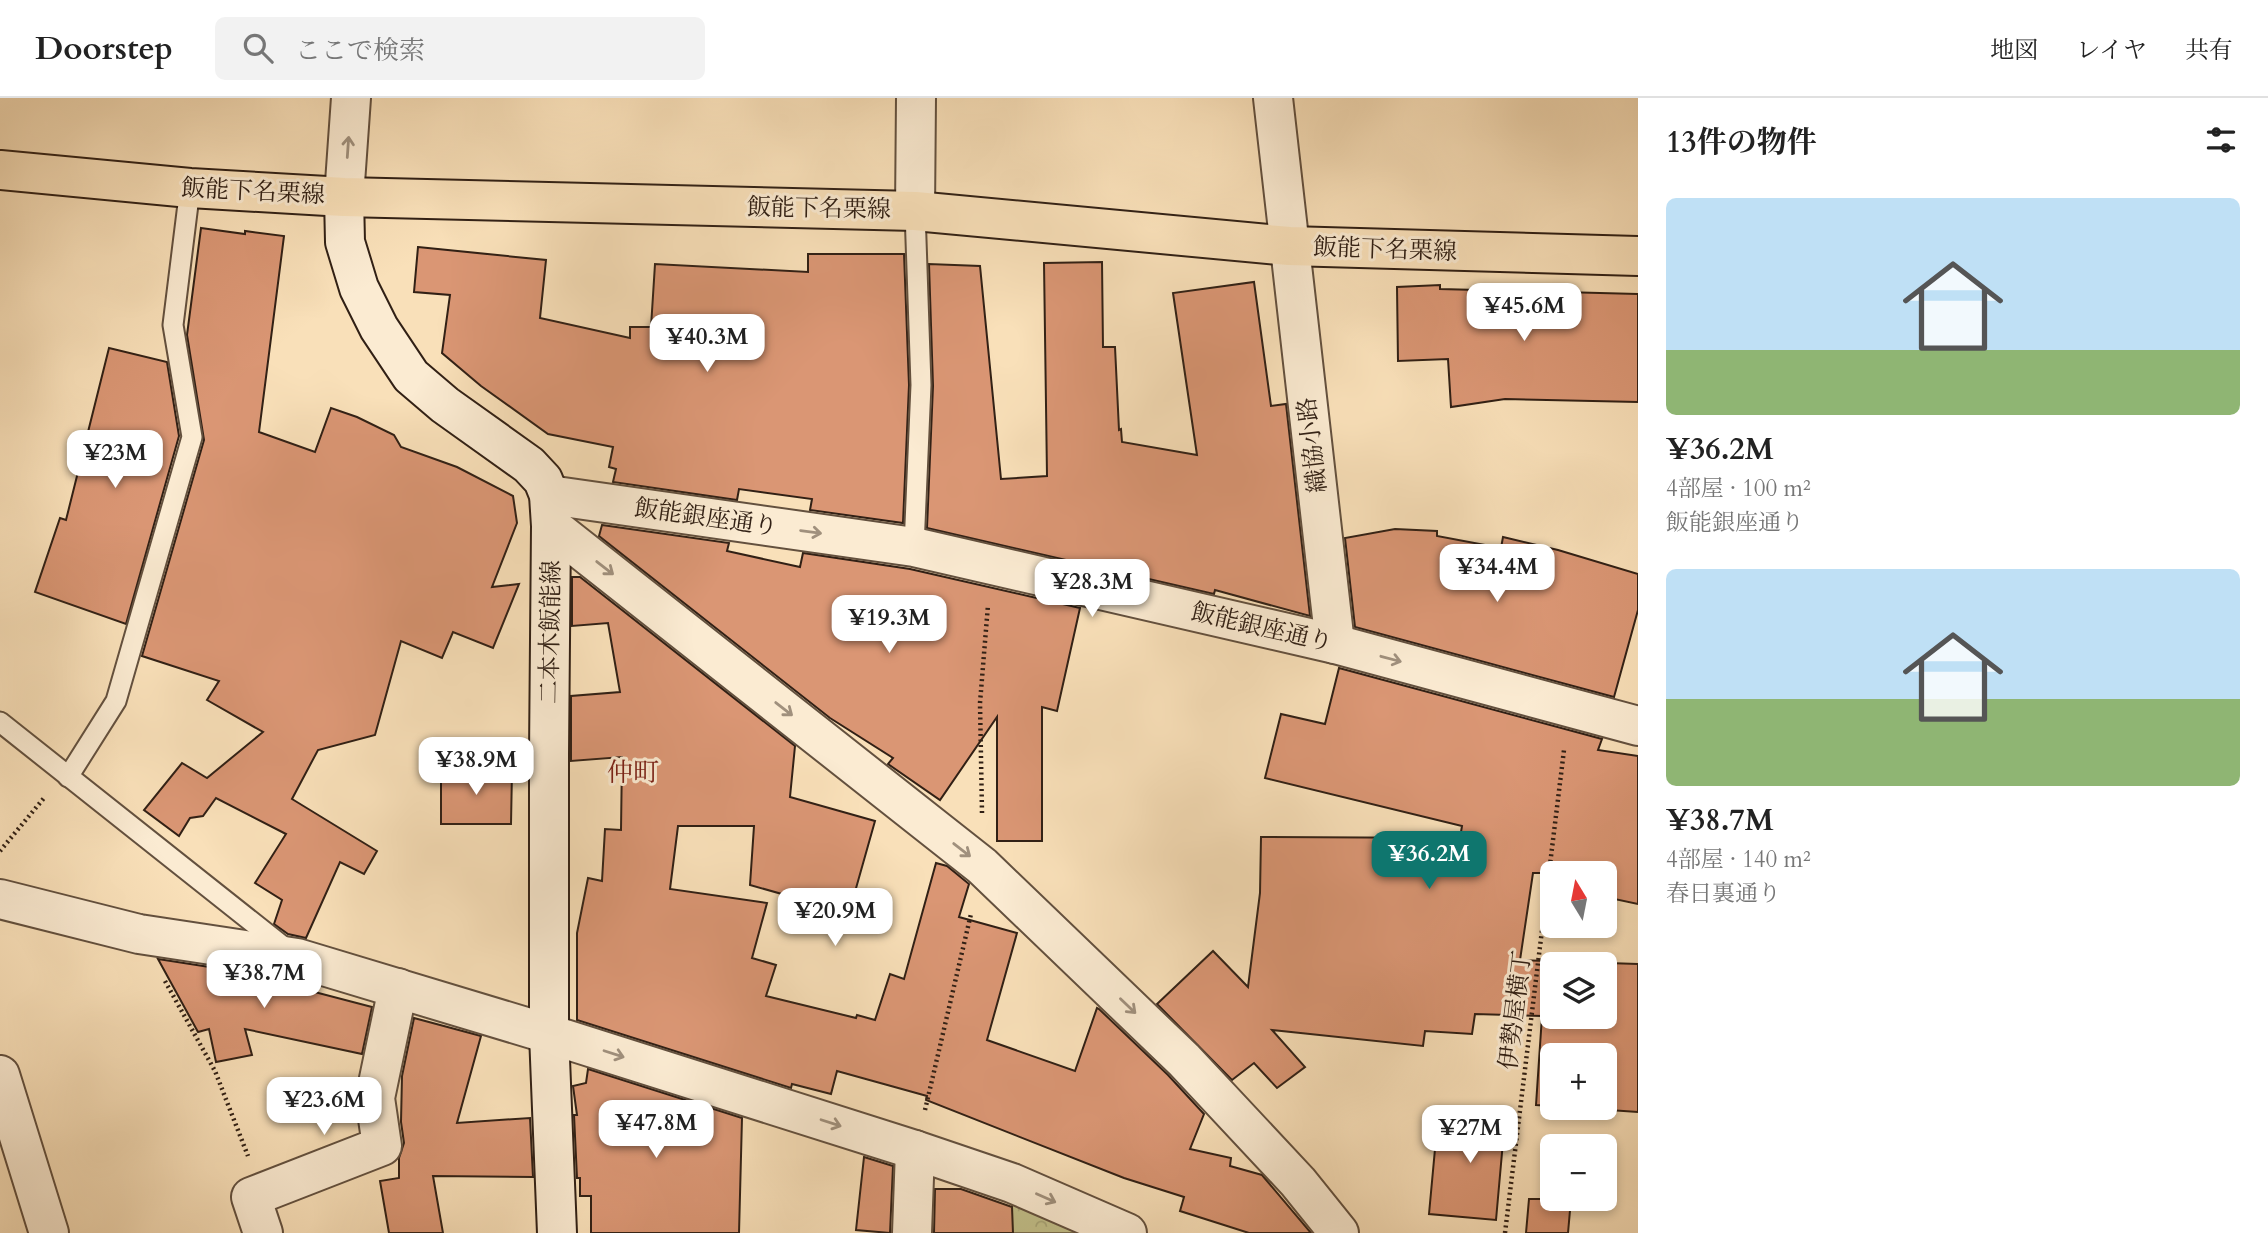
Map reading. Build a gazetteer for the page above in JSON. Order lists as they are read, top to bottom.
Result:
{
  "streets": {
    "main road": ["飯能下名栗線"],
    "street": ["織協小路", "飯能銀座通り", "二本木飯能線"],
    "path": ["伊勢屋横丁"]
  },
  "crossings": [
    ["飯能下名栗線", "織協小路"],
    ["織協小路", "飯能銀座通り"],
    ["飯能銀座通り", "二本木飯能線"],
    ["飯能銀座通り", "伊勢屋横丁"]
  ],
  "one_way": ["飯能銀座通り"],
  "districts": ["仲町"],
  "north": "top",
  "page": {
    "header": "Doorstep",
    "search": "ここで検索",
    "nav": ["地図", "レイヤ", "共有"],
    "heading": "13件の物件",
    "list": [
      {
        "name": "¥36.2M",
        "note": "4部屋 · 100 m² · 飯能銀座通り"
      },
      {
        "name": "¥38.7M",
        "note": "4部屋 · 140 m² · 春日裏通り"
      }
    ],
    "price": [
      "¥45.6M",
      "¥40.3M",
      "¥23M",
      "¥34.4M",
      "¥28.3M",
      "¥19.3M",
      "¥38.9M",
      "¥36.2M",
      "¥20.9M",
      "¥38.7M",
      "¥23.6M",
      "¥47.8M",
      "¥27M"
    ],
    "map_buttons": ["+", "−"]
  }
}
